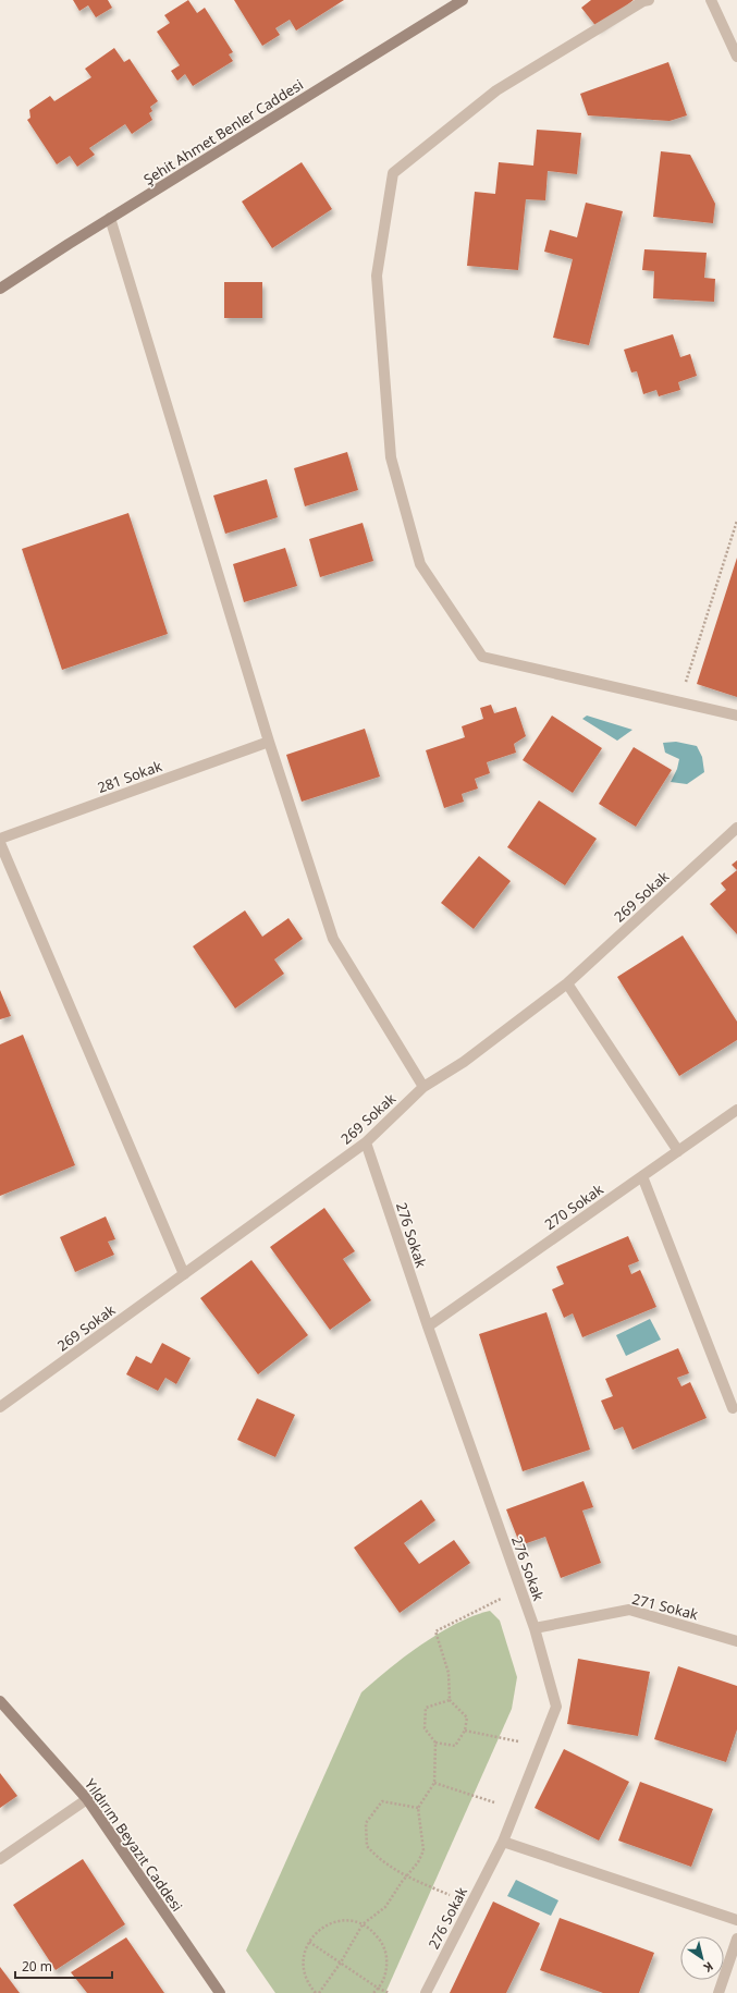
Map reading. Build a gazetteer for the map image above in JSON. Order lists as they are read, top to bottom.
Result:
{
  "streets": {
    "street": [
      "Şehit Ahmet Benler Caddesi",
      "281 Sokak",
      "269 Sokak",
      "270 Sokak",
      "276 Sokak",
      "271 Sokak",
      "Yıldırım Beyazıt Caddesi"
    ]
  },
  "crossings": [
    ["269 Sokak", "276 Sokak"],
    ["270 Sokak", "276 Sokak"],
    ["276 Sokak", "271 Sokak"]
  ],
  "scale_bar": "20 m",
  "north": "bottom right"
}
